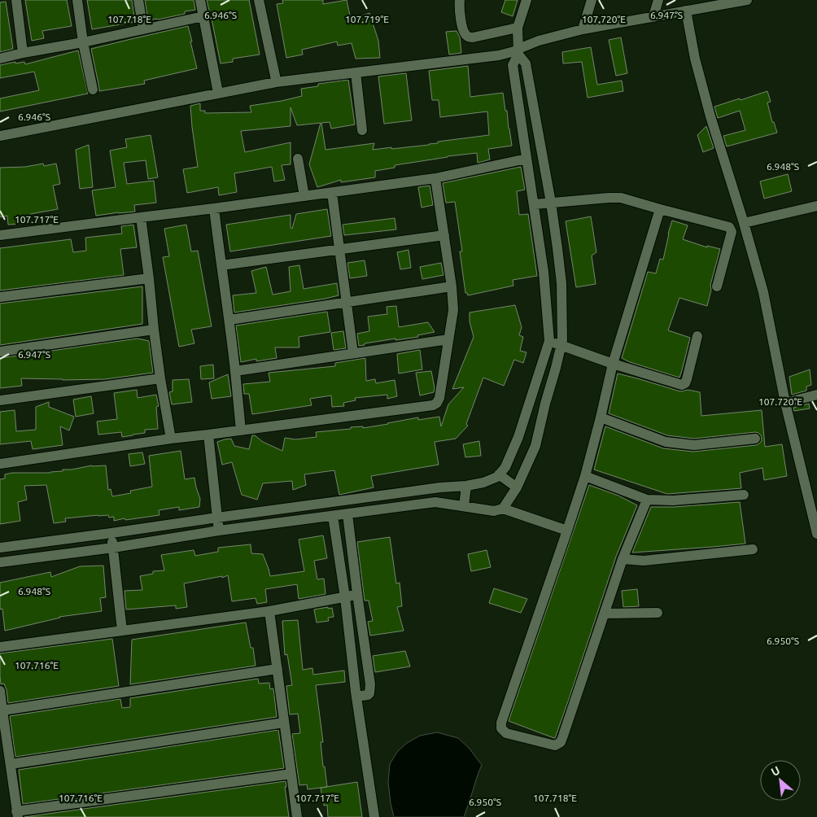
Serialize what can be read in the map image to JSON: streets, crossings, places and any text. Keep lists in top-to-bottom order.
{
  "north": "top left",
  "coordinates": [
    "6.946°S",
    "6.947°S",
    "107.718°E",
    "107.719°E",
    "107.720°E",
    "6.948°S",
    "107.717°E",
    "6.950°S",
    "107.716°E"
  ]
}
